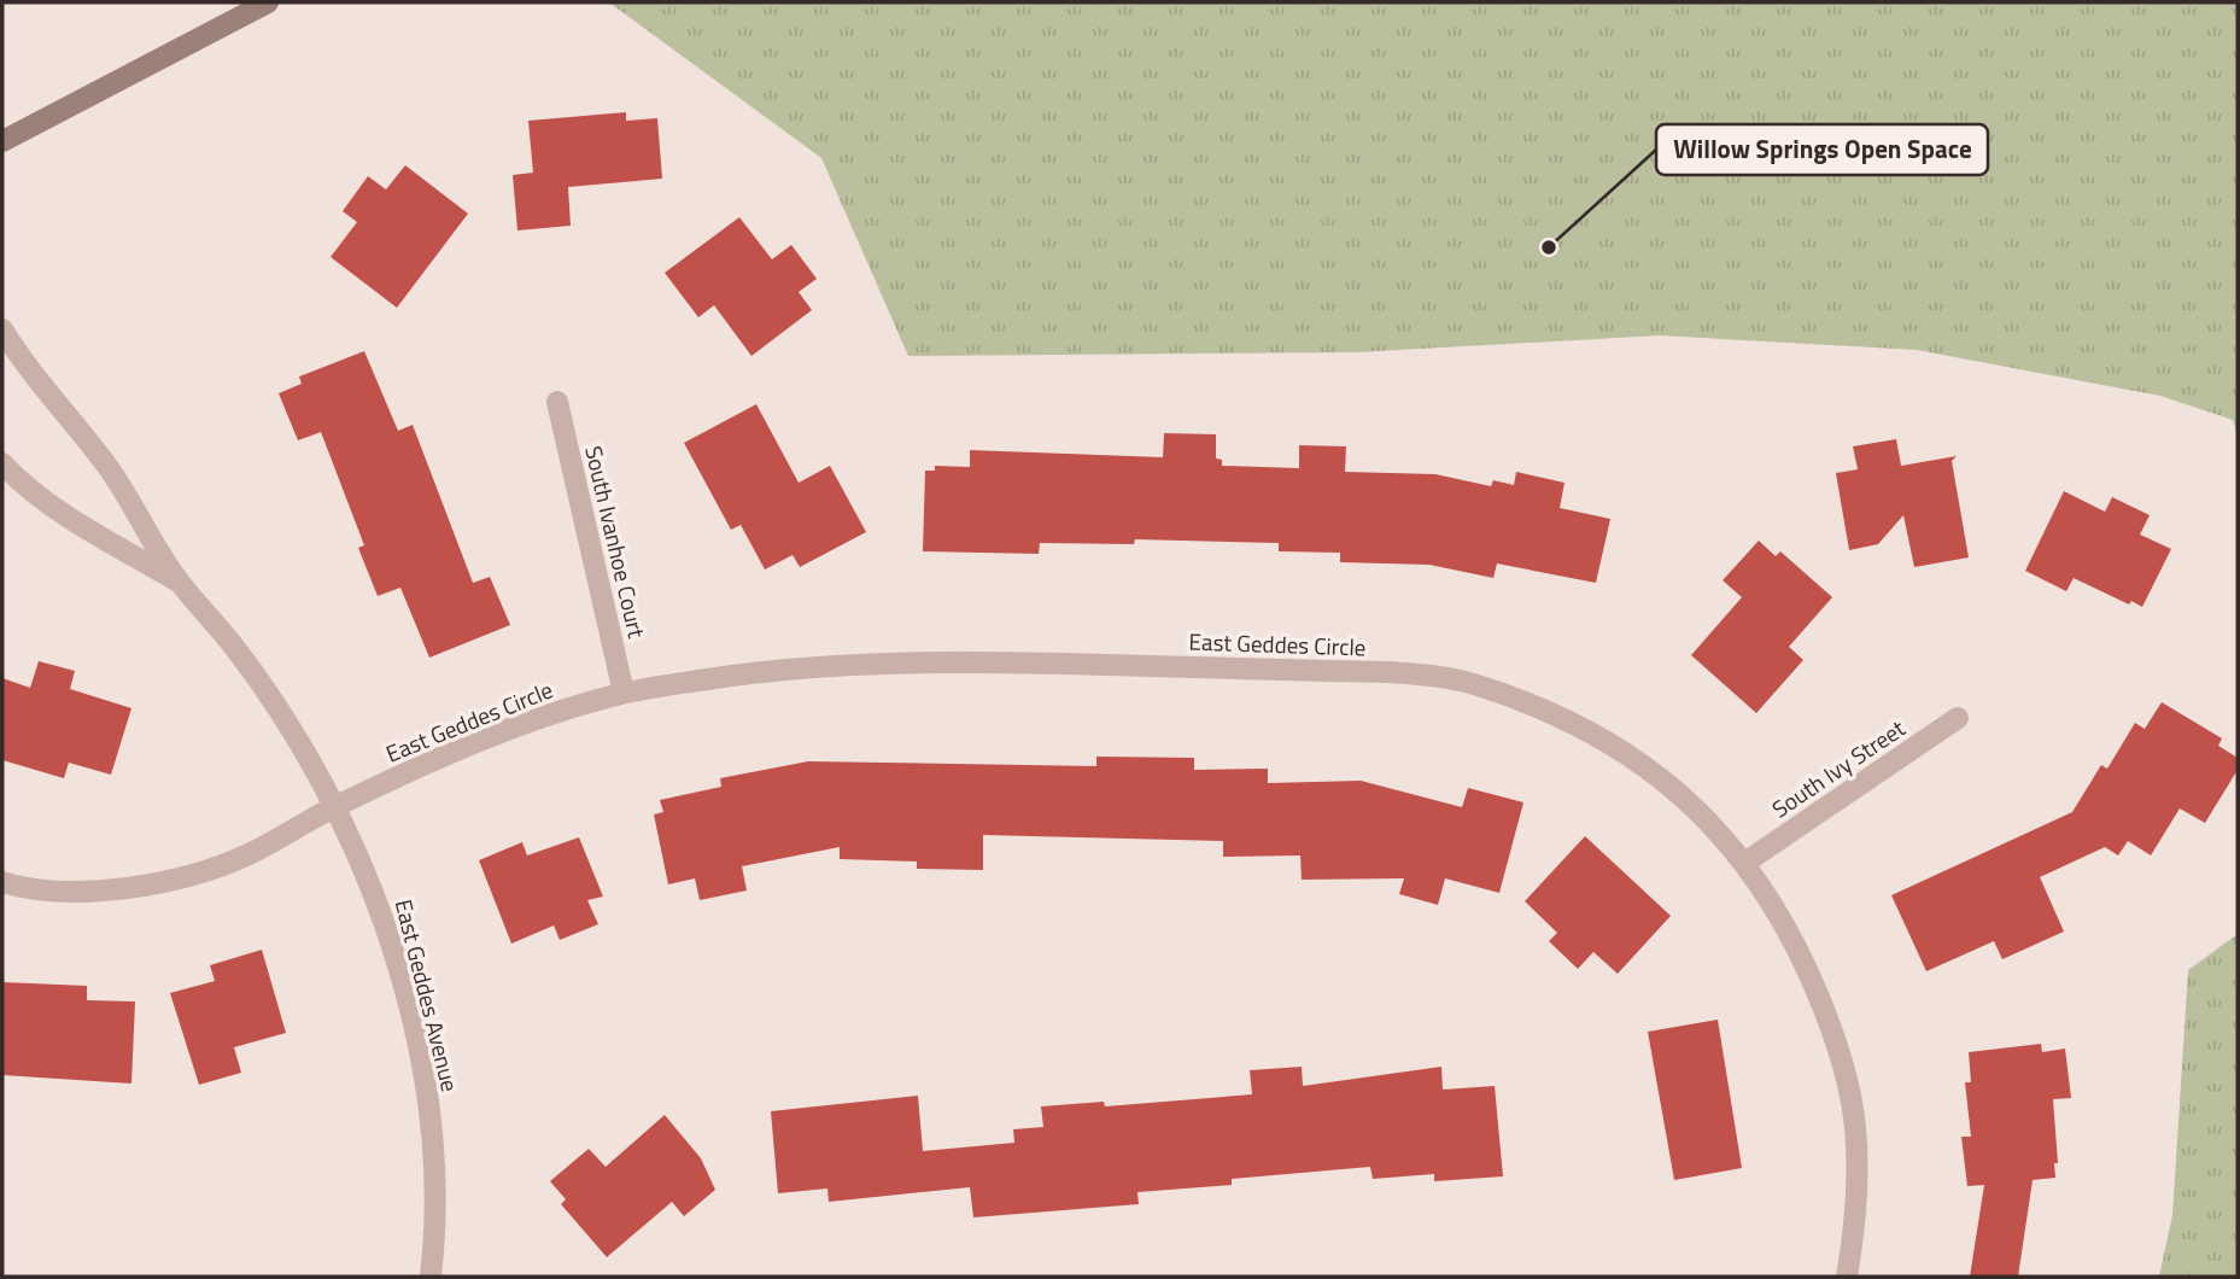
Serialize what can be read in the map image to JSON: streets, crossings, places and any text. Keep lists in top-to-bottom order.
{
  "streets": {
    "street": [
      "South Ivanhoe Court",
      "East Geddes Circle",
      "South Ivy Street",
      "East Geddes Avenue"
    ]
  },
  "crossings": [
    ["South Ivanhoe Court", "East Geddes Circle"],
    ["East Geddes Circle", "South Ivy Street"],
    ["East Geddes Circle", "East Geddes Avenue"]
  ],
  "places": ["Willow Springs Open Space"]
}
